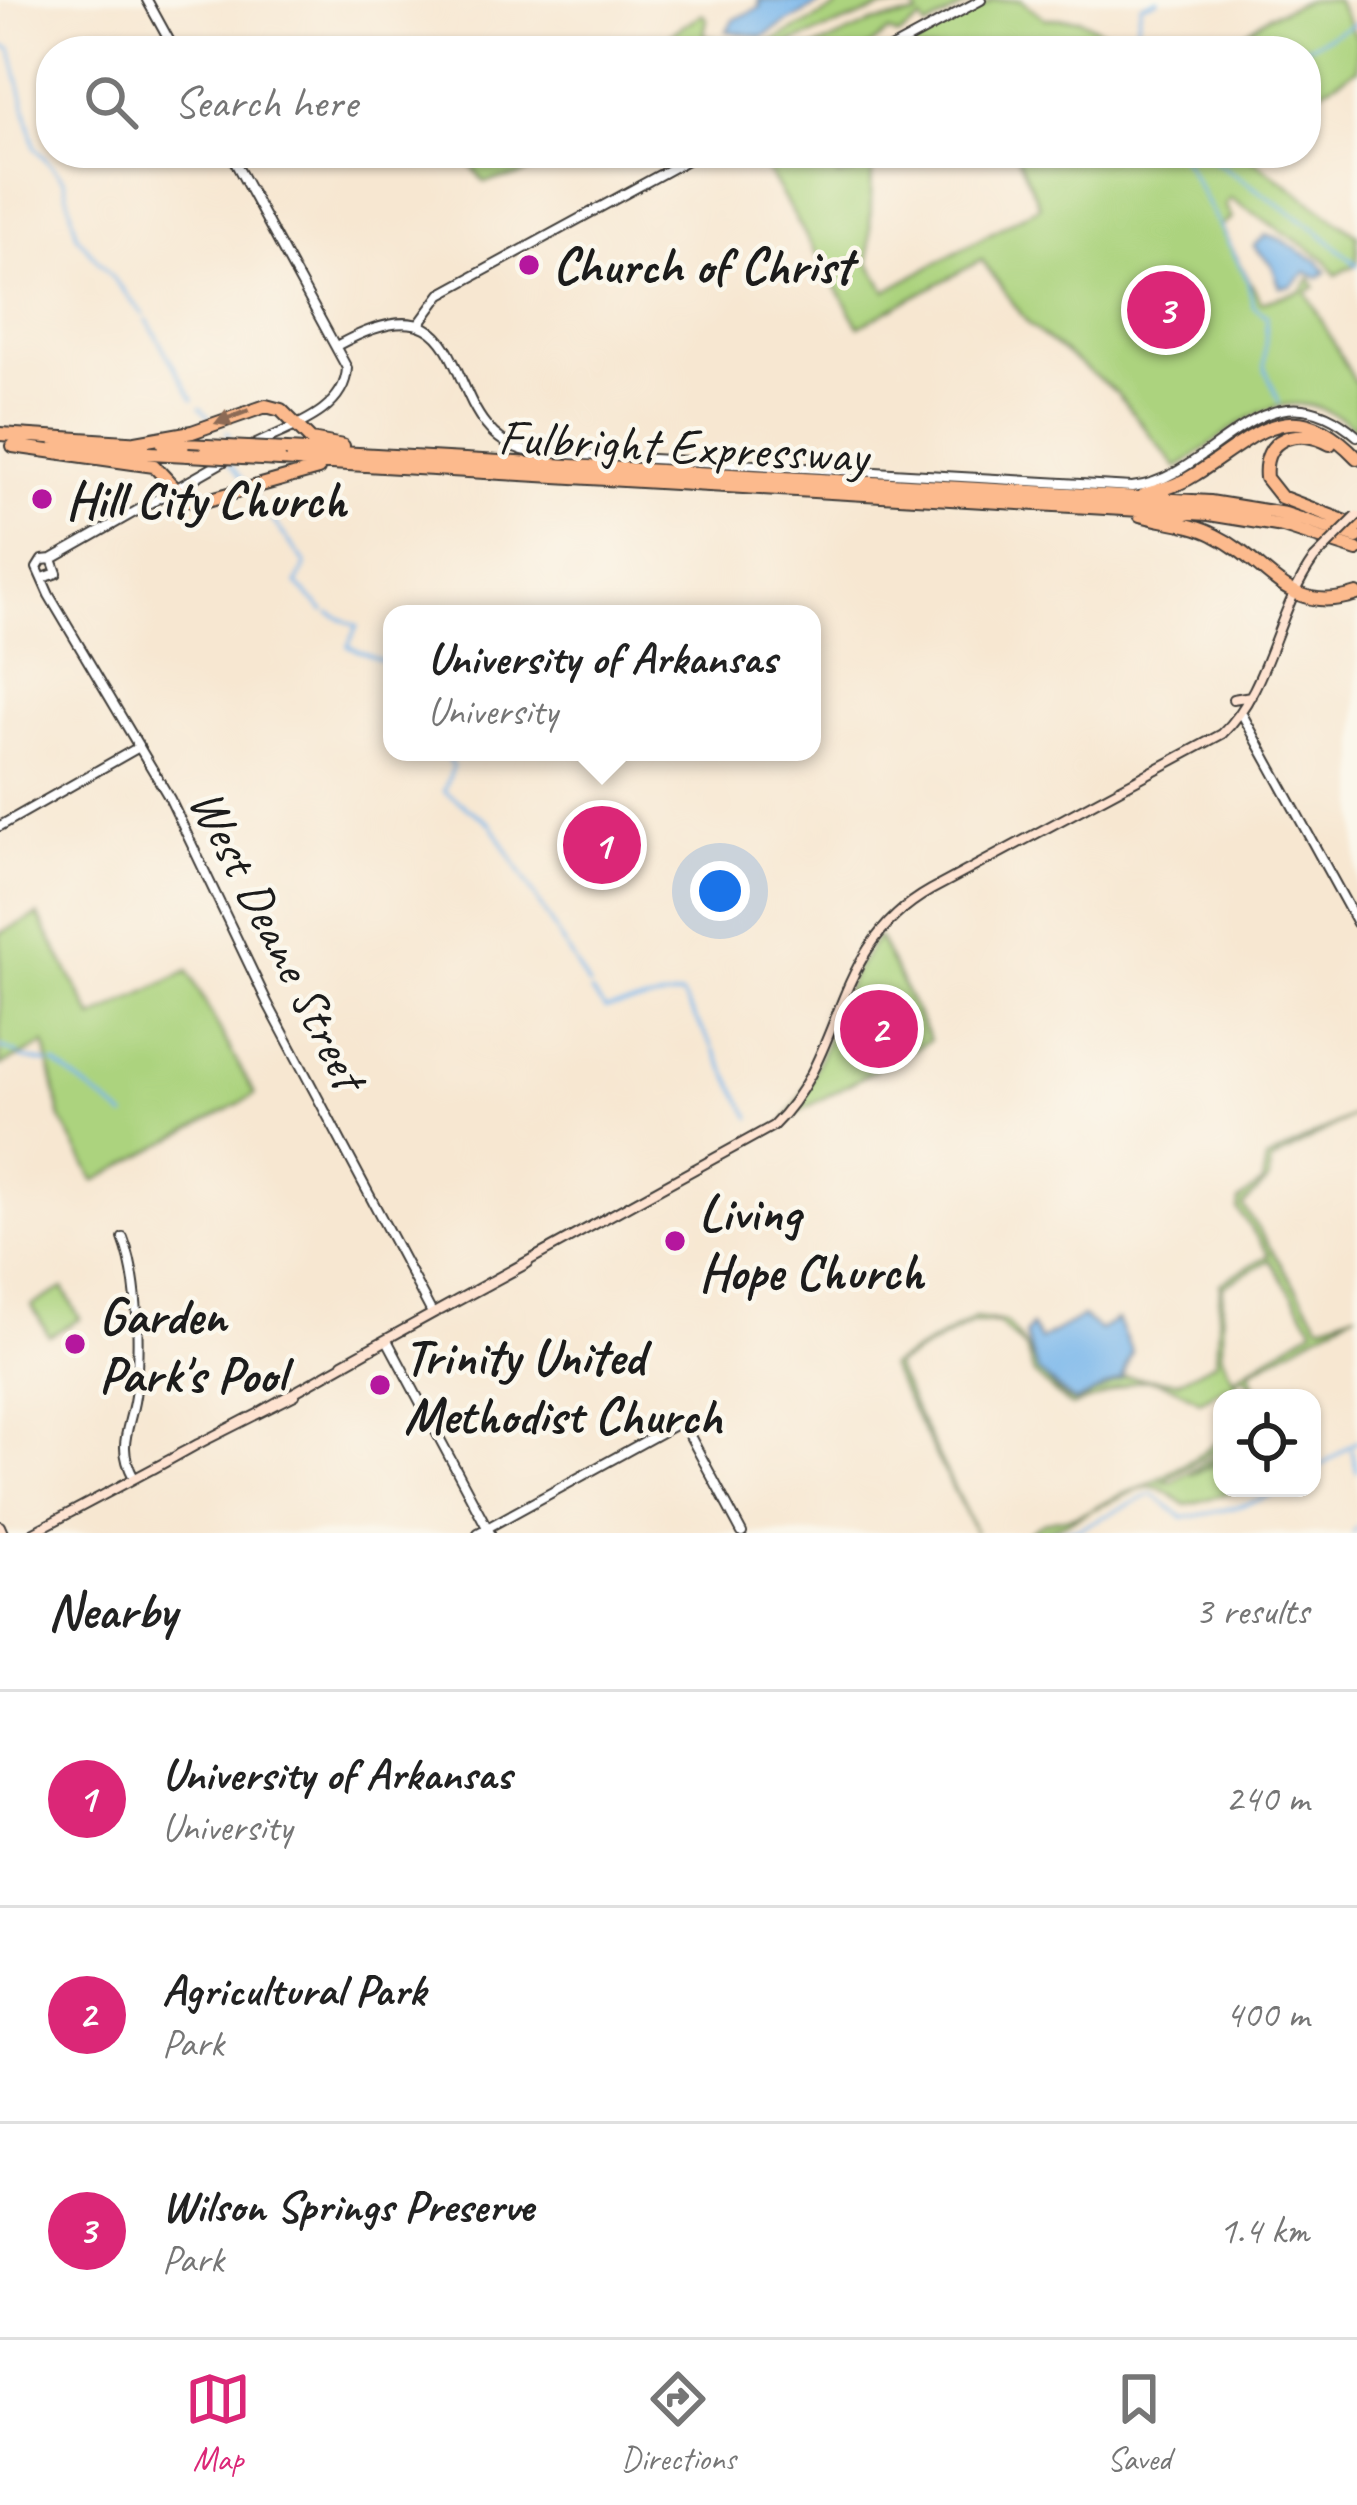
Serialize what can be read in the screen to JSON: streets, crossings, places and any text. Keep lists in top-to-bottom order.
{
  "streets": {
    "highway": ["Fulbright Expressway"],
    "street": ["West Deane Street"]
  },
  "places": [
    "Church of Christ",
    "Hill City Church",
    "Living Hope Church",
    "Garden Park's Pool",
    "Trinity United Methodist Church"
  ],
  "page": {
    "search": "Search here",
    "pins": ["3", "1", "2"],
    "popup": ["University of Arkansas", "University"],
    "heading": ["Nearby", "3 results"],
    "list": [
      {
        "mark": "1",
        "name": "University of Arkansas",
        "note": "University",
        "value": "240 m"
      },
      {
        "mark": "2",
        "name": "Agricultural Park",
        "note": "Park",
        "value": "400 m"
      },
      {
        "mark": "3",
        "name": "Wilson Springs Preserve",
        "note": "Park",
        "value": "1.4 km"
      }
    ],
    "nav": ["Map", "Directions", "Saved"]
  }
}
